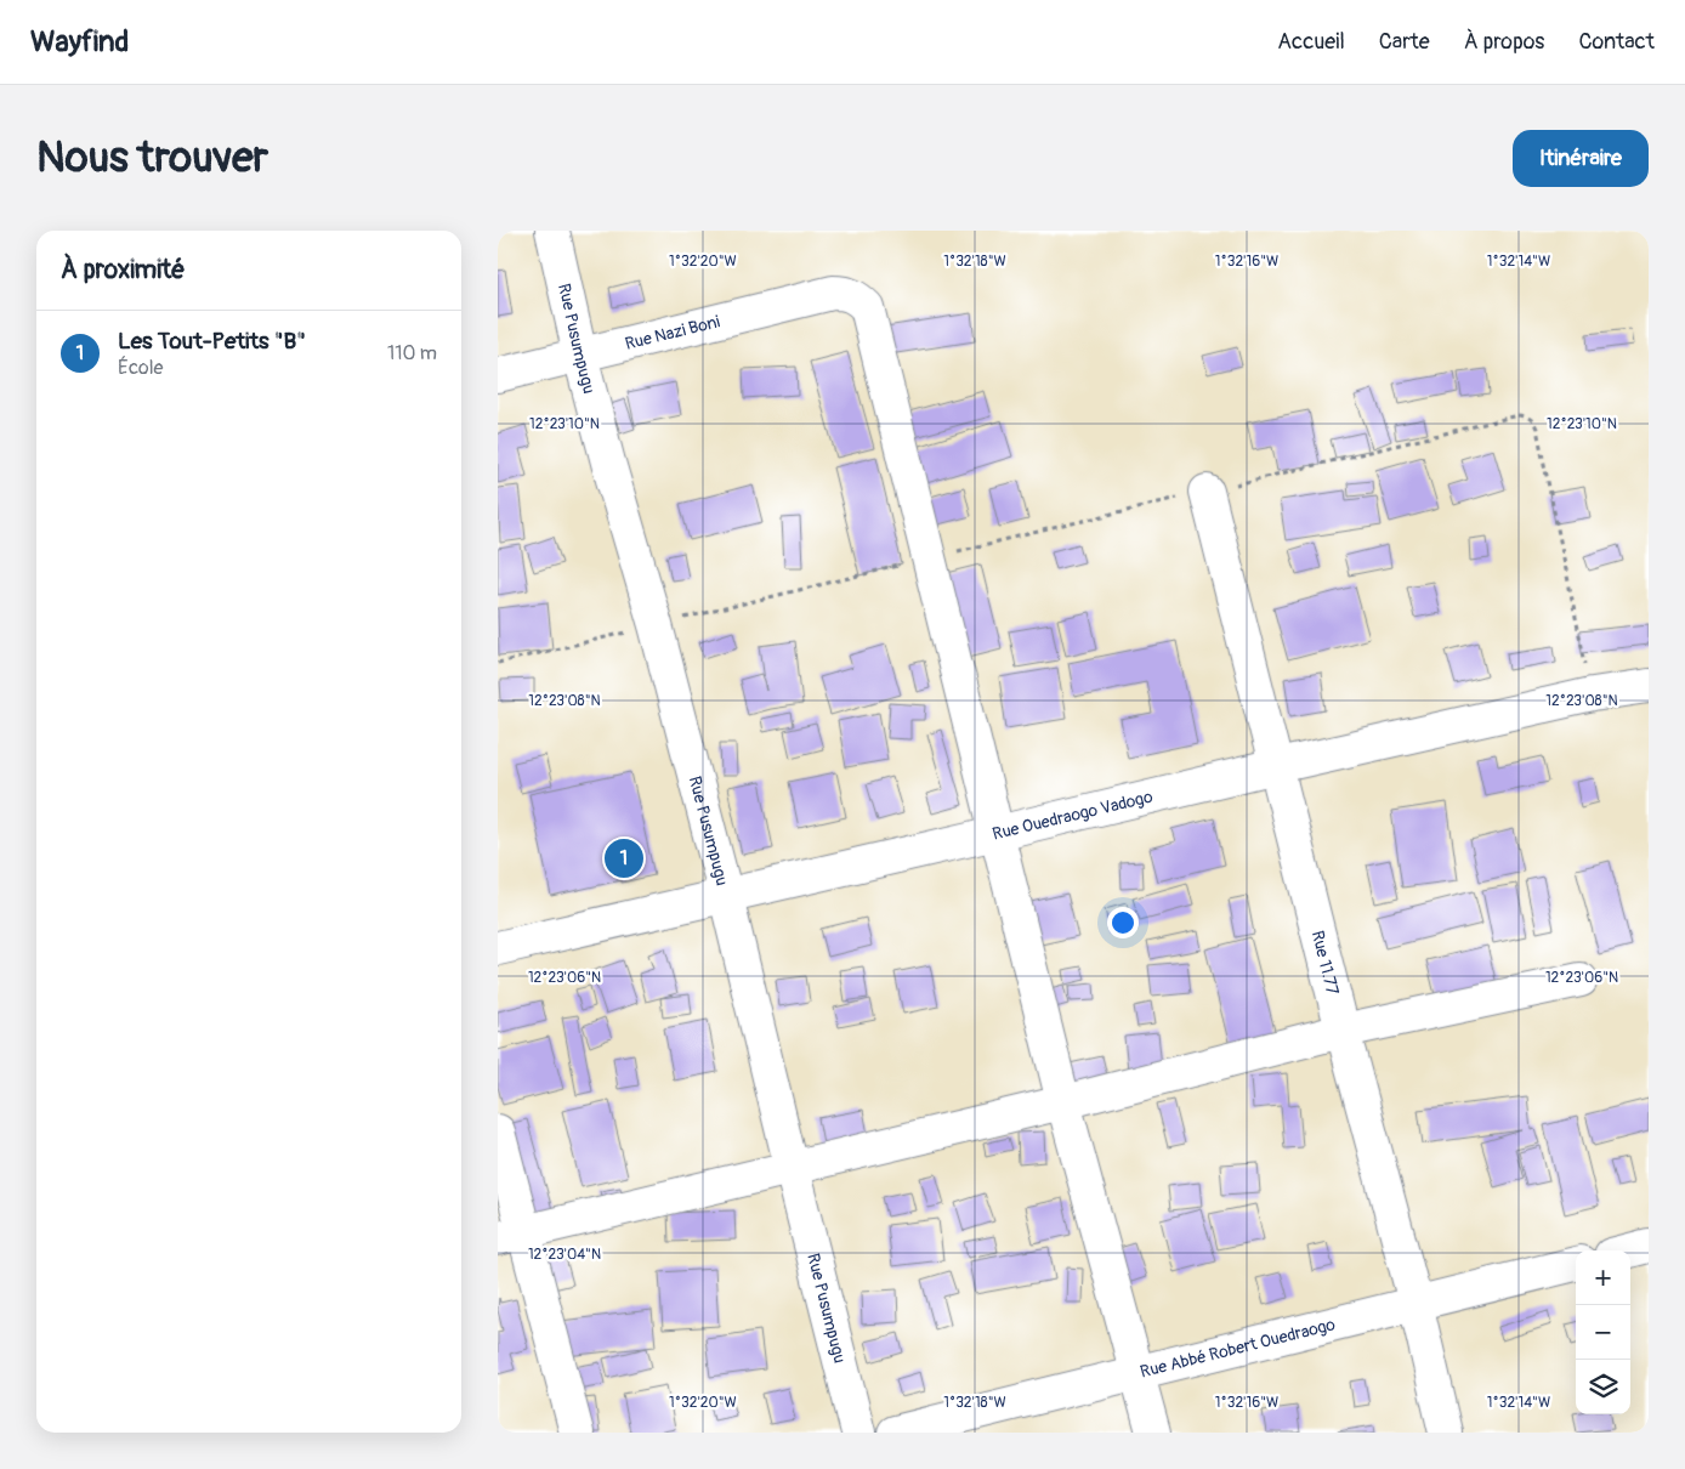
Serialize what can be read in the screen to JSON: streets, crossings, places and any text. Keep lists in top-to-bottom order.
{
  "streets": {
    "street": [
      "Rue Nazi Boni",
      "Rue Pusumpugu",
      "Rue Ouedraogo Vadogo",
      "Rue 11.77",
      "Rue Abbé Robert Ouedraogo"
    ]
  },
  "crossings": [
    ["Rue Nazi Boni", "Rue Pusumpugu"],
    ["Rue Pusumpugu", "Rue Ouedraogo Vadogo"],
    ["Rue Ouedraogo Vadogo", "Rue 11.77"],
    ["Rue 11.77", "Rue Abbé Robert Ouedraogo"]
  ],
  "page": {
    "header": "Wayfind",
    "nav": [
      "Accueil",
      "Carte",
      "À propos",
      "Contact"
    ],
    "buttons": "Itinéraire",
    "title": "Nous trouver",
    "heading": "À proximité",
    "list": [
      {
        "mark": "1",
        "name": "Les Tout-Petits \"B\"",
        "note": "École",
        "value": "110 m"
      }
    ],
    "pins": "1",
    "map_buttons": ["+", "−"]
  },
  "coordinates": [
    "1°32'20\"W",
    "1°32'18\"W",
    "1°32'16\"W",
    "1°32'14\"W",
    "12°23'10\"N",
    "12°23'08\"N",
    "12°23'06\"N",
    "12°23'04\"N"
  ]
}
